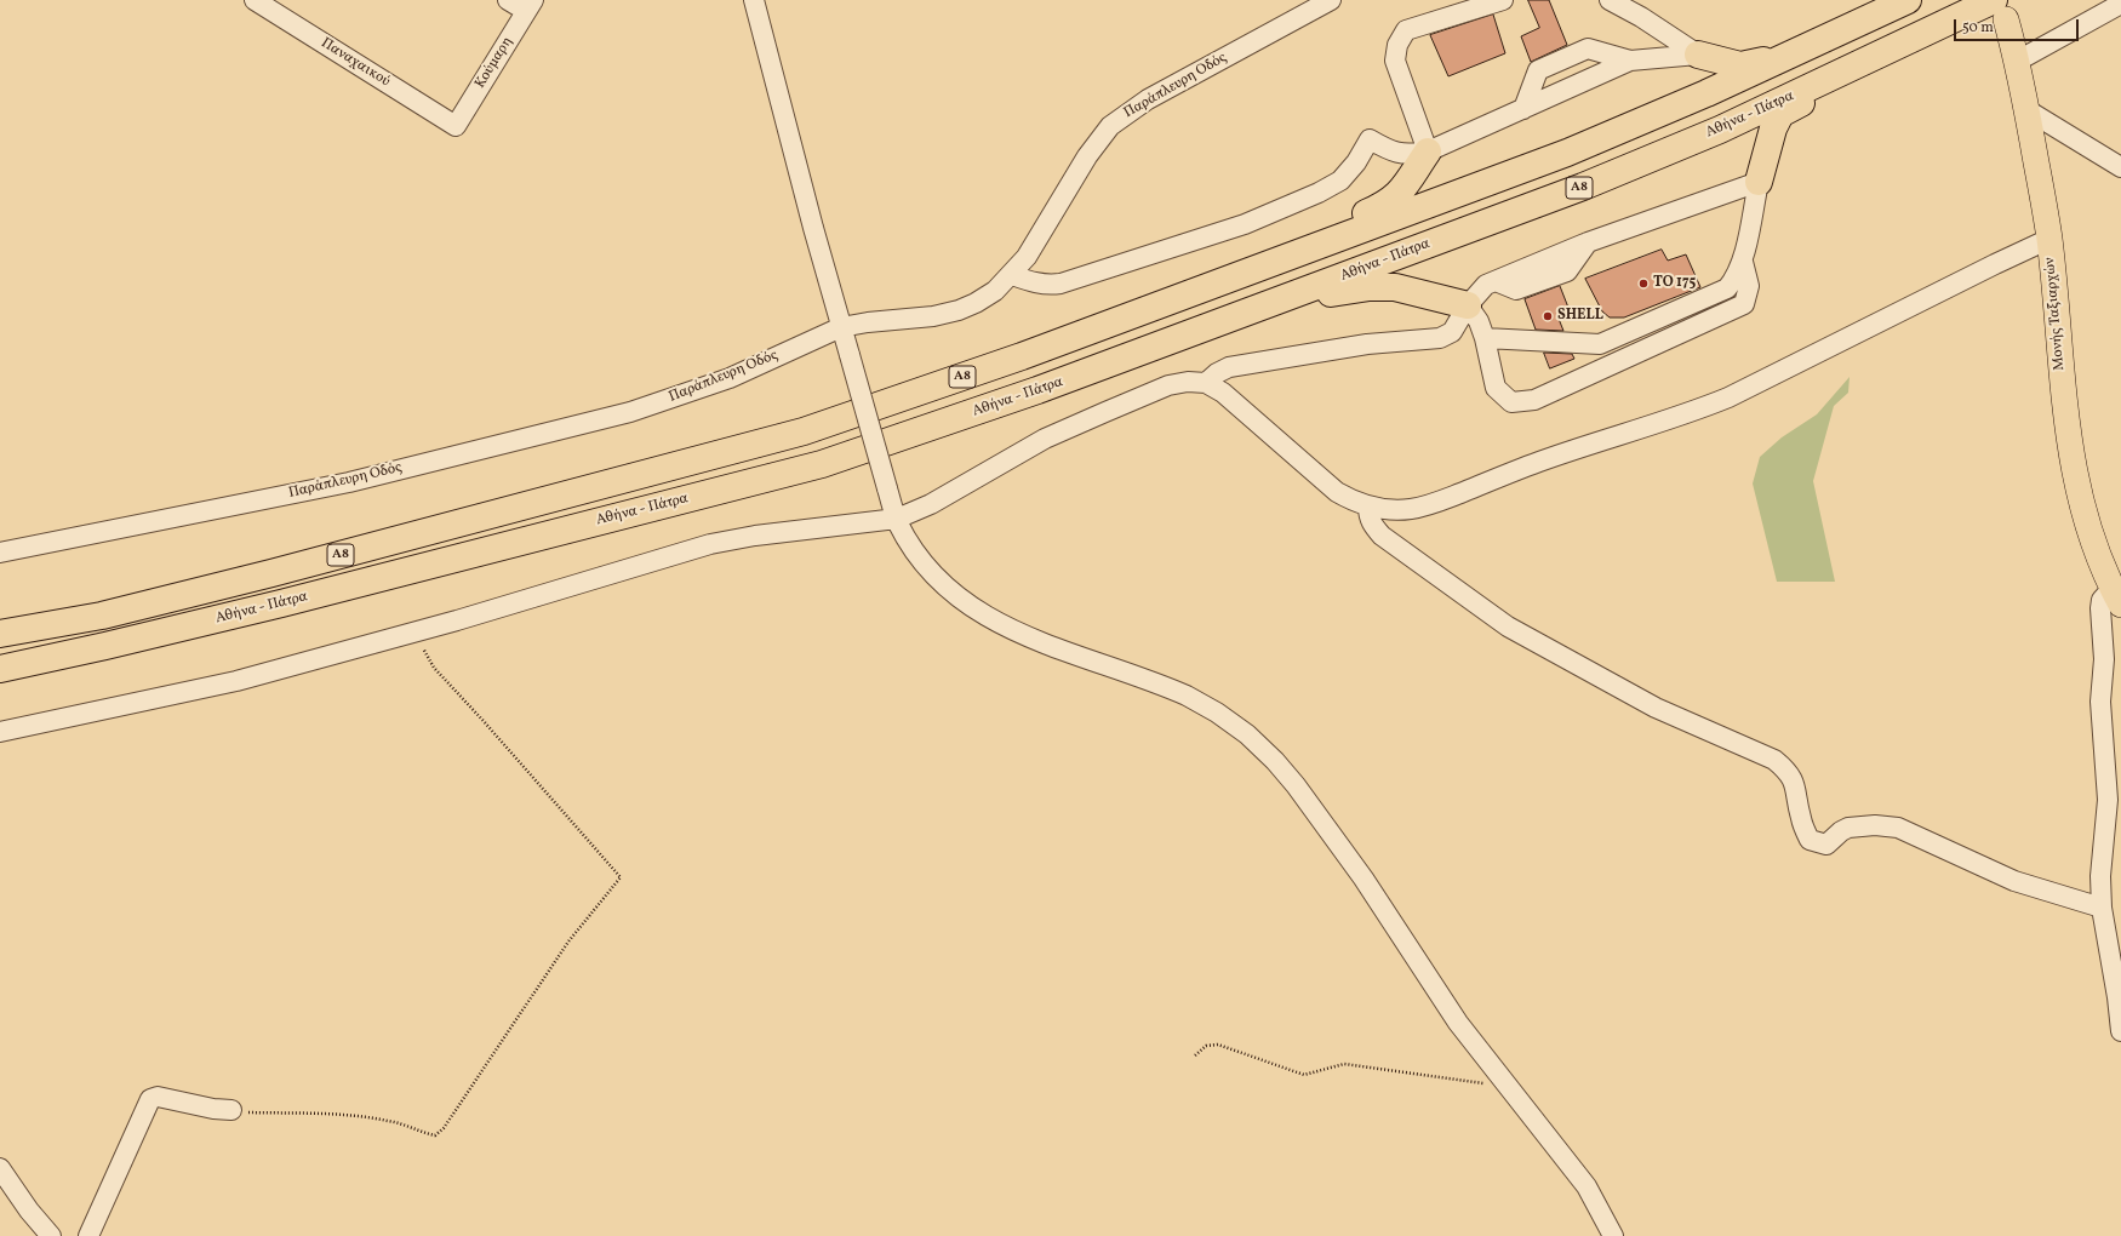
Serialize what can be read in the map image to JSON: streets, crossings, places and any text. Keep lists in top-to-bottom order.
{
  "streets": {
    "highway": ["Αθήνα - Πάτρα", "Α8"],
    "main road": ["Μονής Ταξιαρχών"],
    "street": ["Παναχαικού", "Κούμαρη", "Παράπλευρη Οδός"]
  },
  "crossings": [
    ["Παναχαικού", "Κούμαρη"],
    ["Αθήνα - Πάτρα", "Μονής Ταξιαρχών"]
  ],
  "places": ["TO 175", "SHELL"],
  "scale_bar": "50 m"
}
